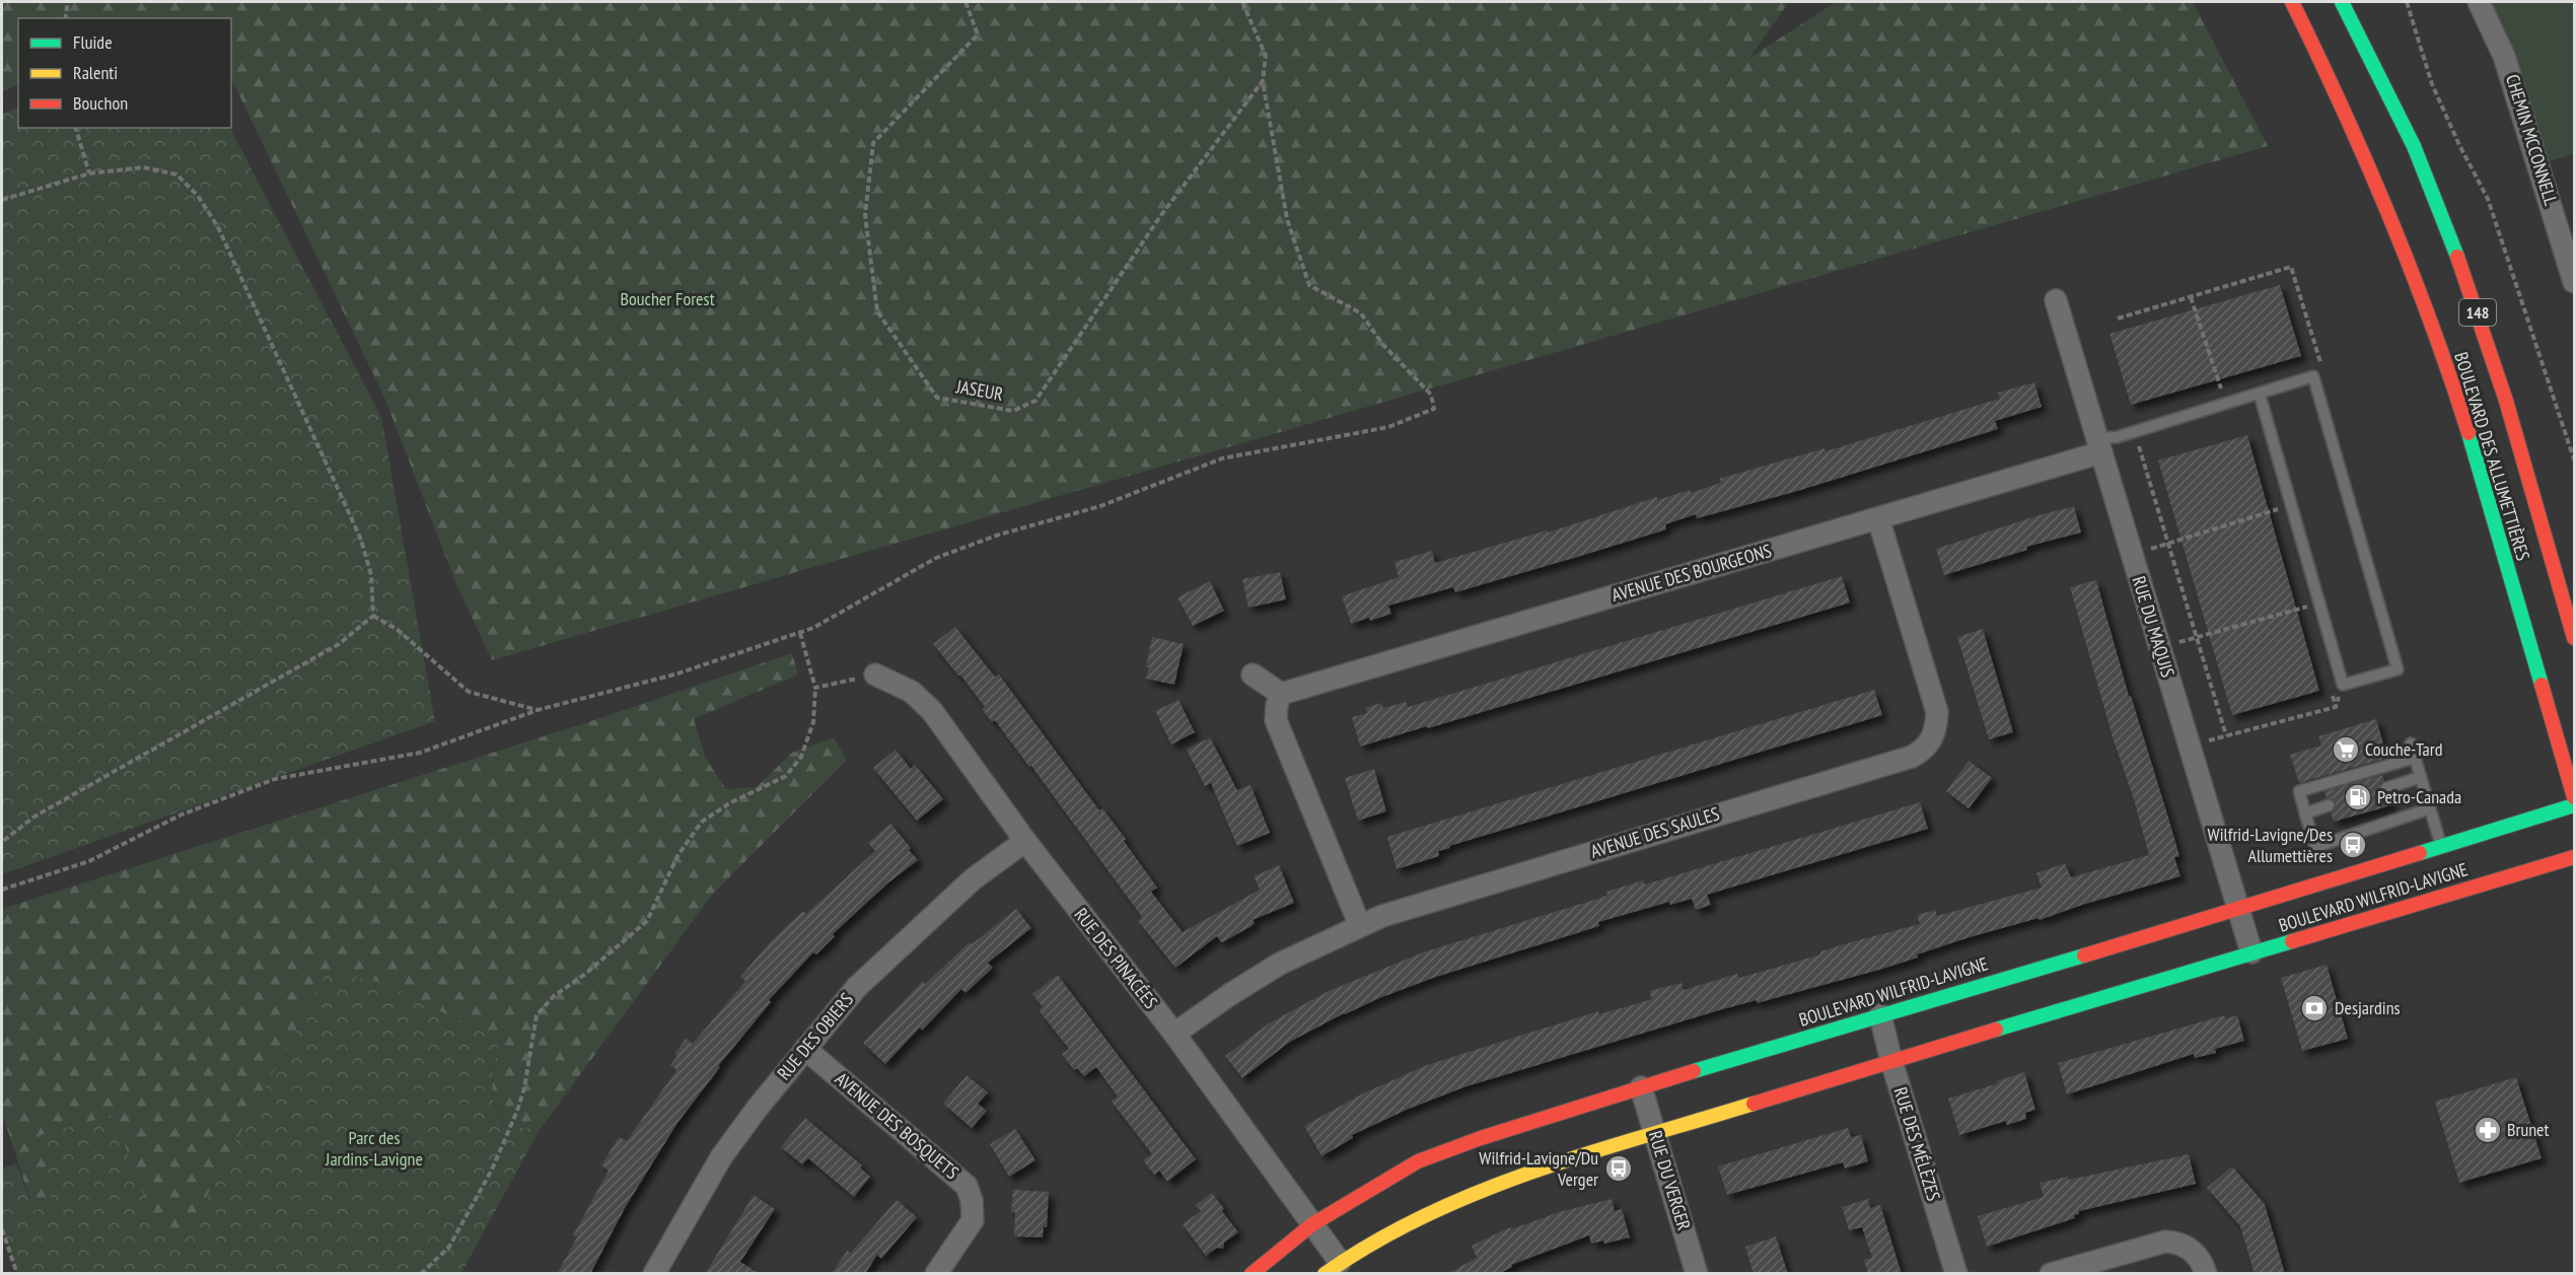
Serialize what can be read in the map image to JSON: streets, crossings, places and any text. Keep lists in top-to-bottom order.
{
  "streets": {
    "main road": ["148", "BOULEVARD DES ALLUMETTIÈRES", "BOULEVARD WILFRID-LAVIGNE"],
    "street": [
      "CHEMIN MCCONNELL",
      "AVENUE DES BOURGEONS",
      "RUE DU MAQUIS",
      "AVENUE DES SAULES",
      "RUE DES PINACÉES",
      "RUE DES OBIERS",
      "AVENUE DES BOSQUETS",
      "RUE DES MÉLÈZES",
      "RUE DU VERGER"
    ],
    "path": ["JASEUR"]
  },
  "crossings": [
    ["AVENUE DES BOURGEONS", "RUE DU MAQUIS"],
    ["AVENUE DES BOURGEONS", "AVENUE DES SAULES"],
    ["RUE DU MAQUIS", "BOULEVARD WILFRID-LAVIGNE"],
    ["AVENUE DES SAULES", "RUE DES PINACÉES"],
    ["BOULEVARD WILFRID-LAVIGNE", "RUE DES PINACÉES"],
    ["BOULEVARD WILFRID-LAVIGNE", "RUE DES MÉLÈZES"],
    ["BOULEVARD WILFRID-LAVIGNE", "RUE DU VERGER"],
    ["RUE DES PINACÉES", "RUE DES OBIERS"],
    ["RUE DES OBIERS", "AVENUE DES BOSQUETS"]
  ],
  "parks": ["Boucher Forest", "Parc des Jardins-Lavigne"],
  "places": {
    "supermarket": ["Couche-Tard"],
    "fuel station": ["Petro-Canada"],
    "bus stop": ["Wilfrid-Lavigne/Des Allumettières", "Wilfrid-Lavigne/Du Verger"],
    "bank": ["Desjardins"],
    "pharmacy": ["Brunet"]
  },
  "legend": ["Fluide", "Ralenti", "Bouchon"]
}
